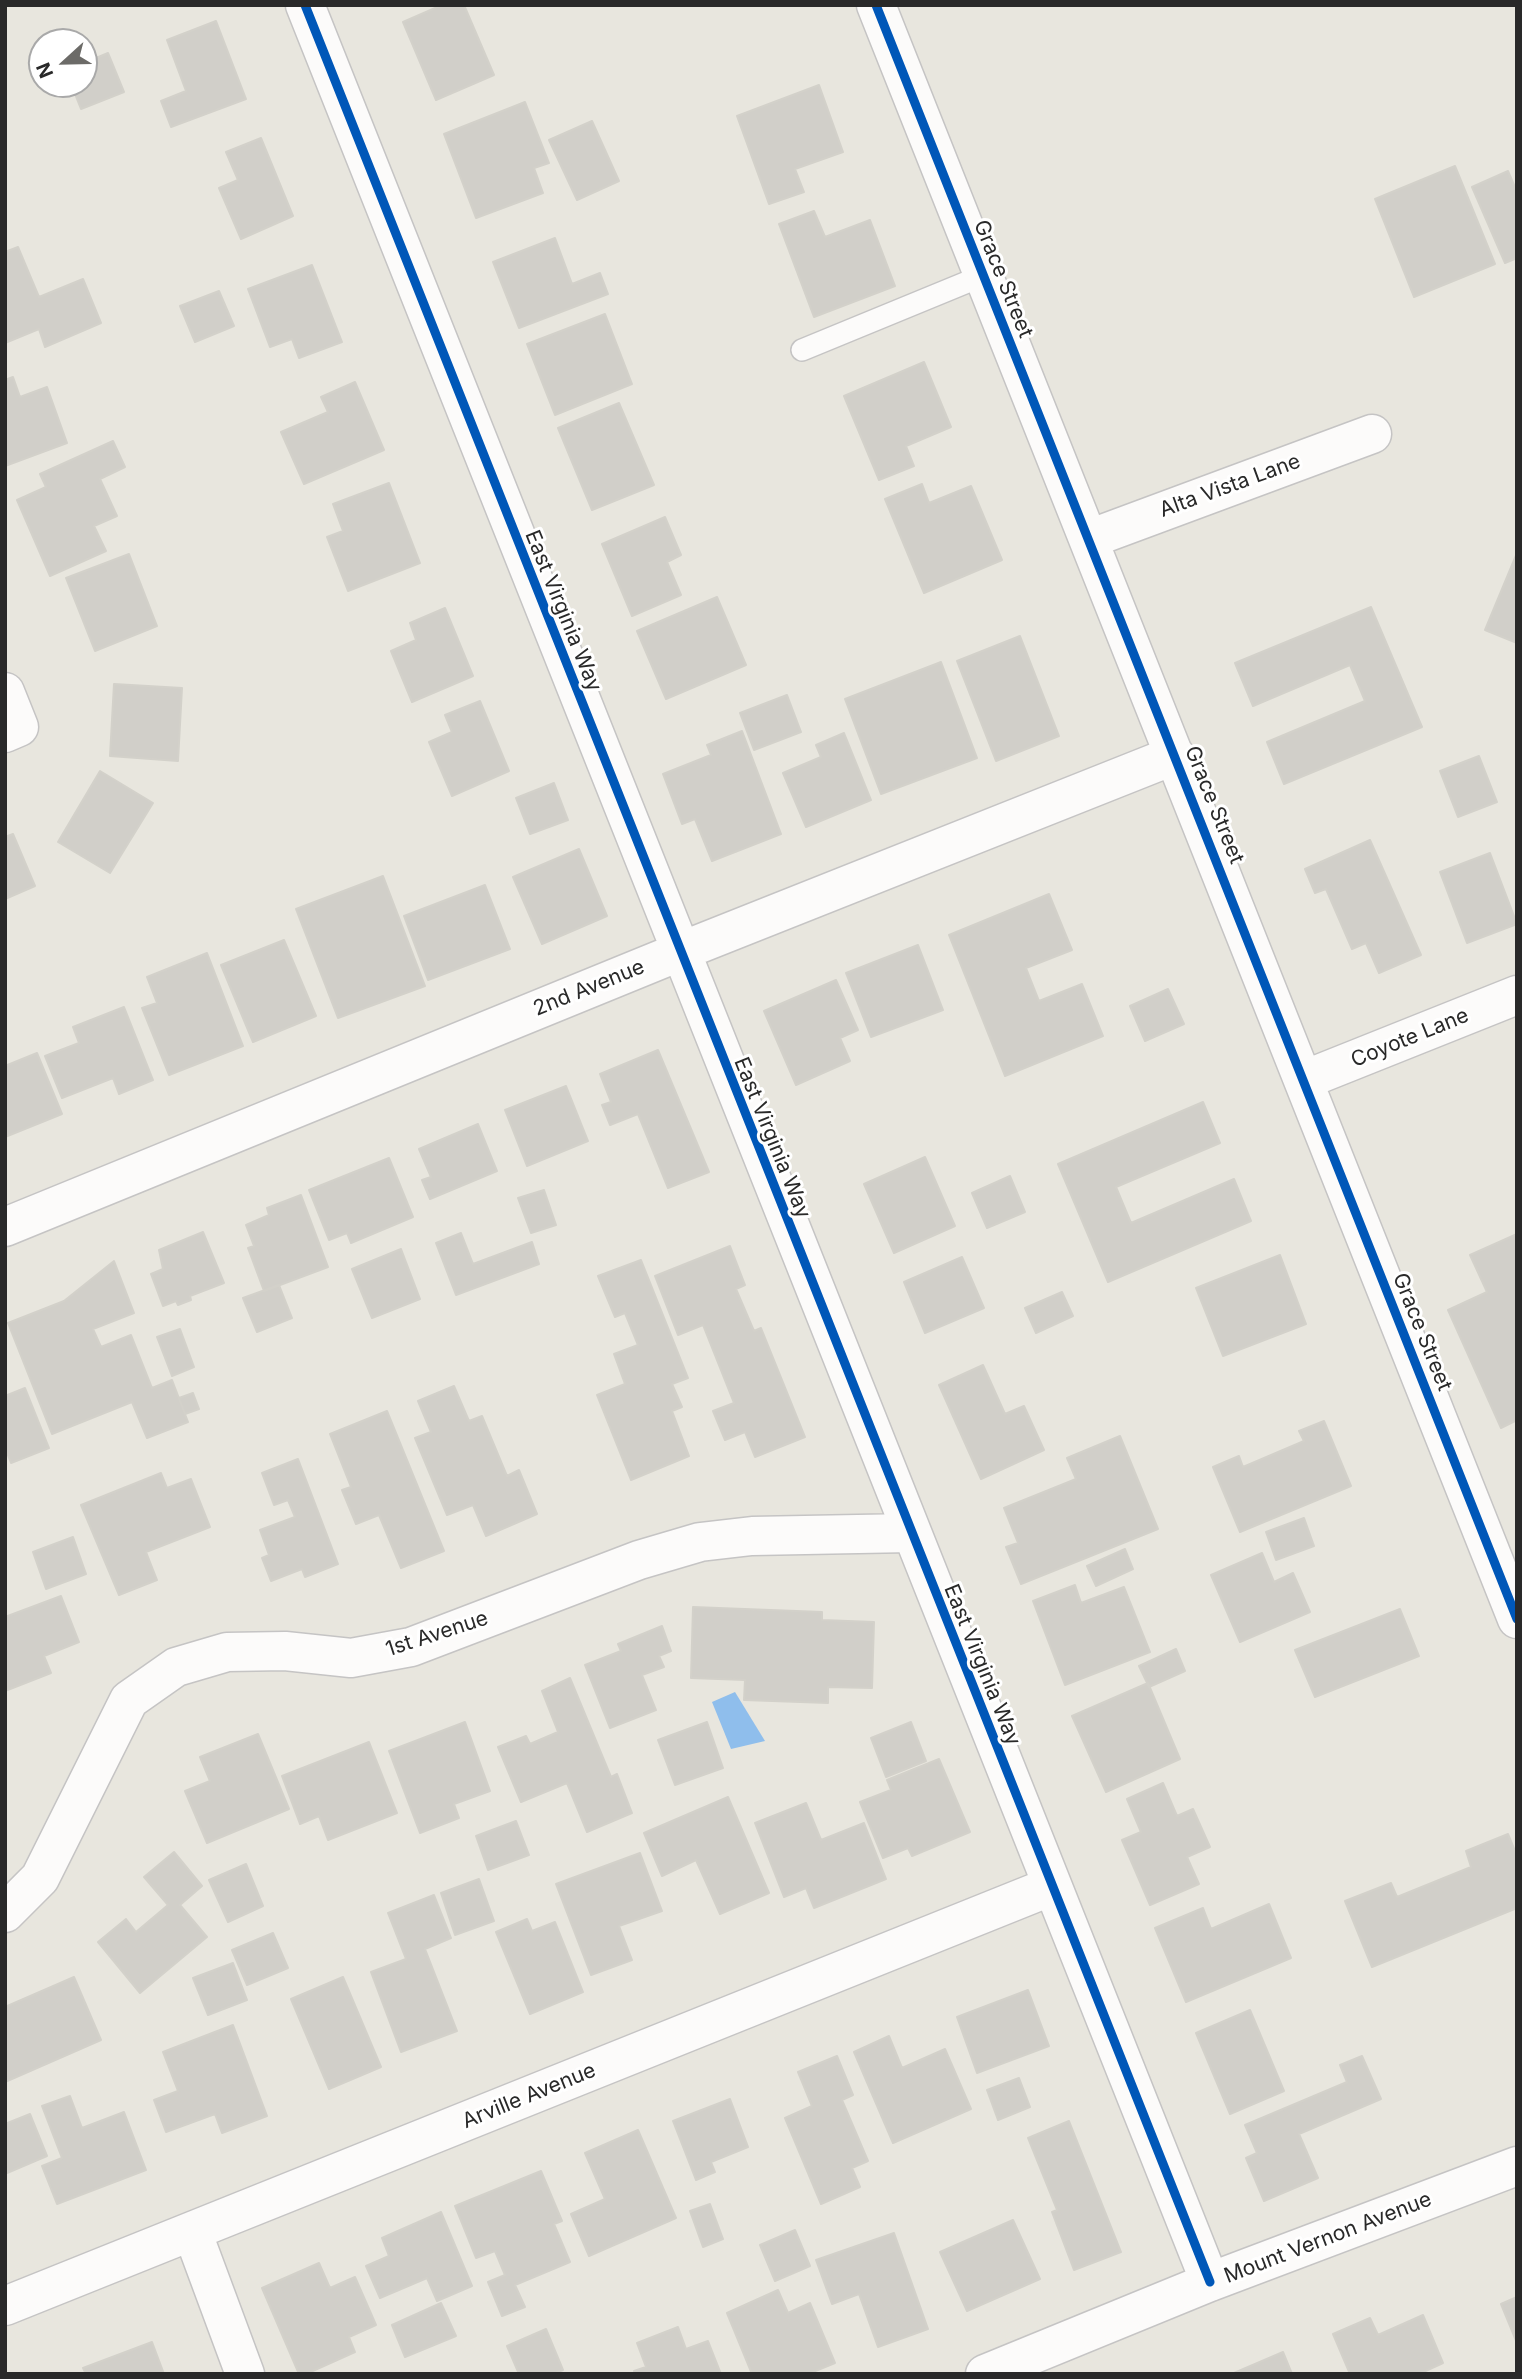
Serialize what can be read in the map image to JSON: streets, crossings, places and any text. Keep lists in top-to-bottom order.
{
  "streets": {
    "street": [
      "Grace Street",
      "Alta Vista Lane",
      "East Virginia Way",
      "2nd Avenue",
      "Coyote Lane",
      "1st Avenue",
      "Arville Avenue",
      "Mount Vernon Avenue"
    ]
  },
  "crossings": [
    ["Grace Street", "Alta Vista Lane"],
    ["Grace Street", "2nd Avenue"],
    ["Grace Street", "Coyote Lane"],
    ["East Virginia Way", "2nd Avenue"],
    ["East Virginia Way", "1st Avenue"],
    ["East Virginia Way", "Arville Avenue"],
    ["East Virginia Way", "Mount Vernon Avenue"]
  ],
  "north": "left"
}
